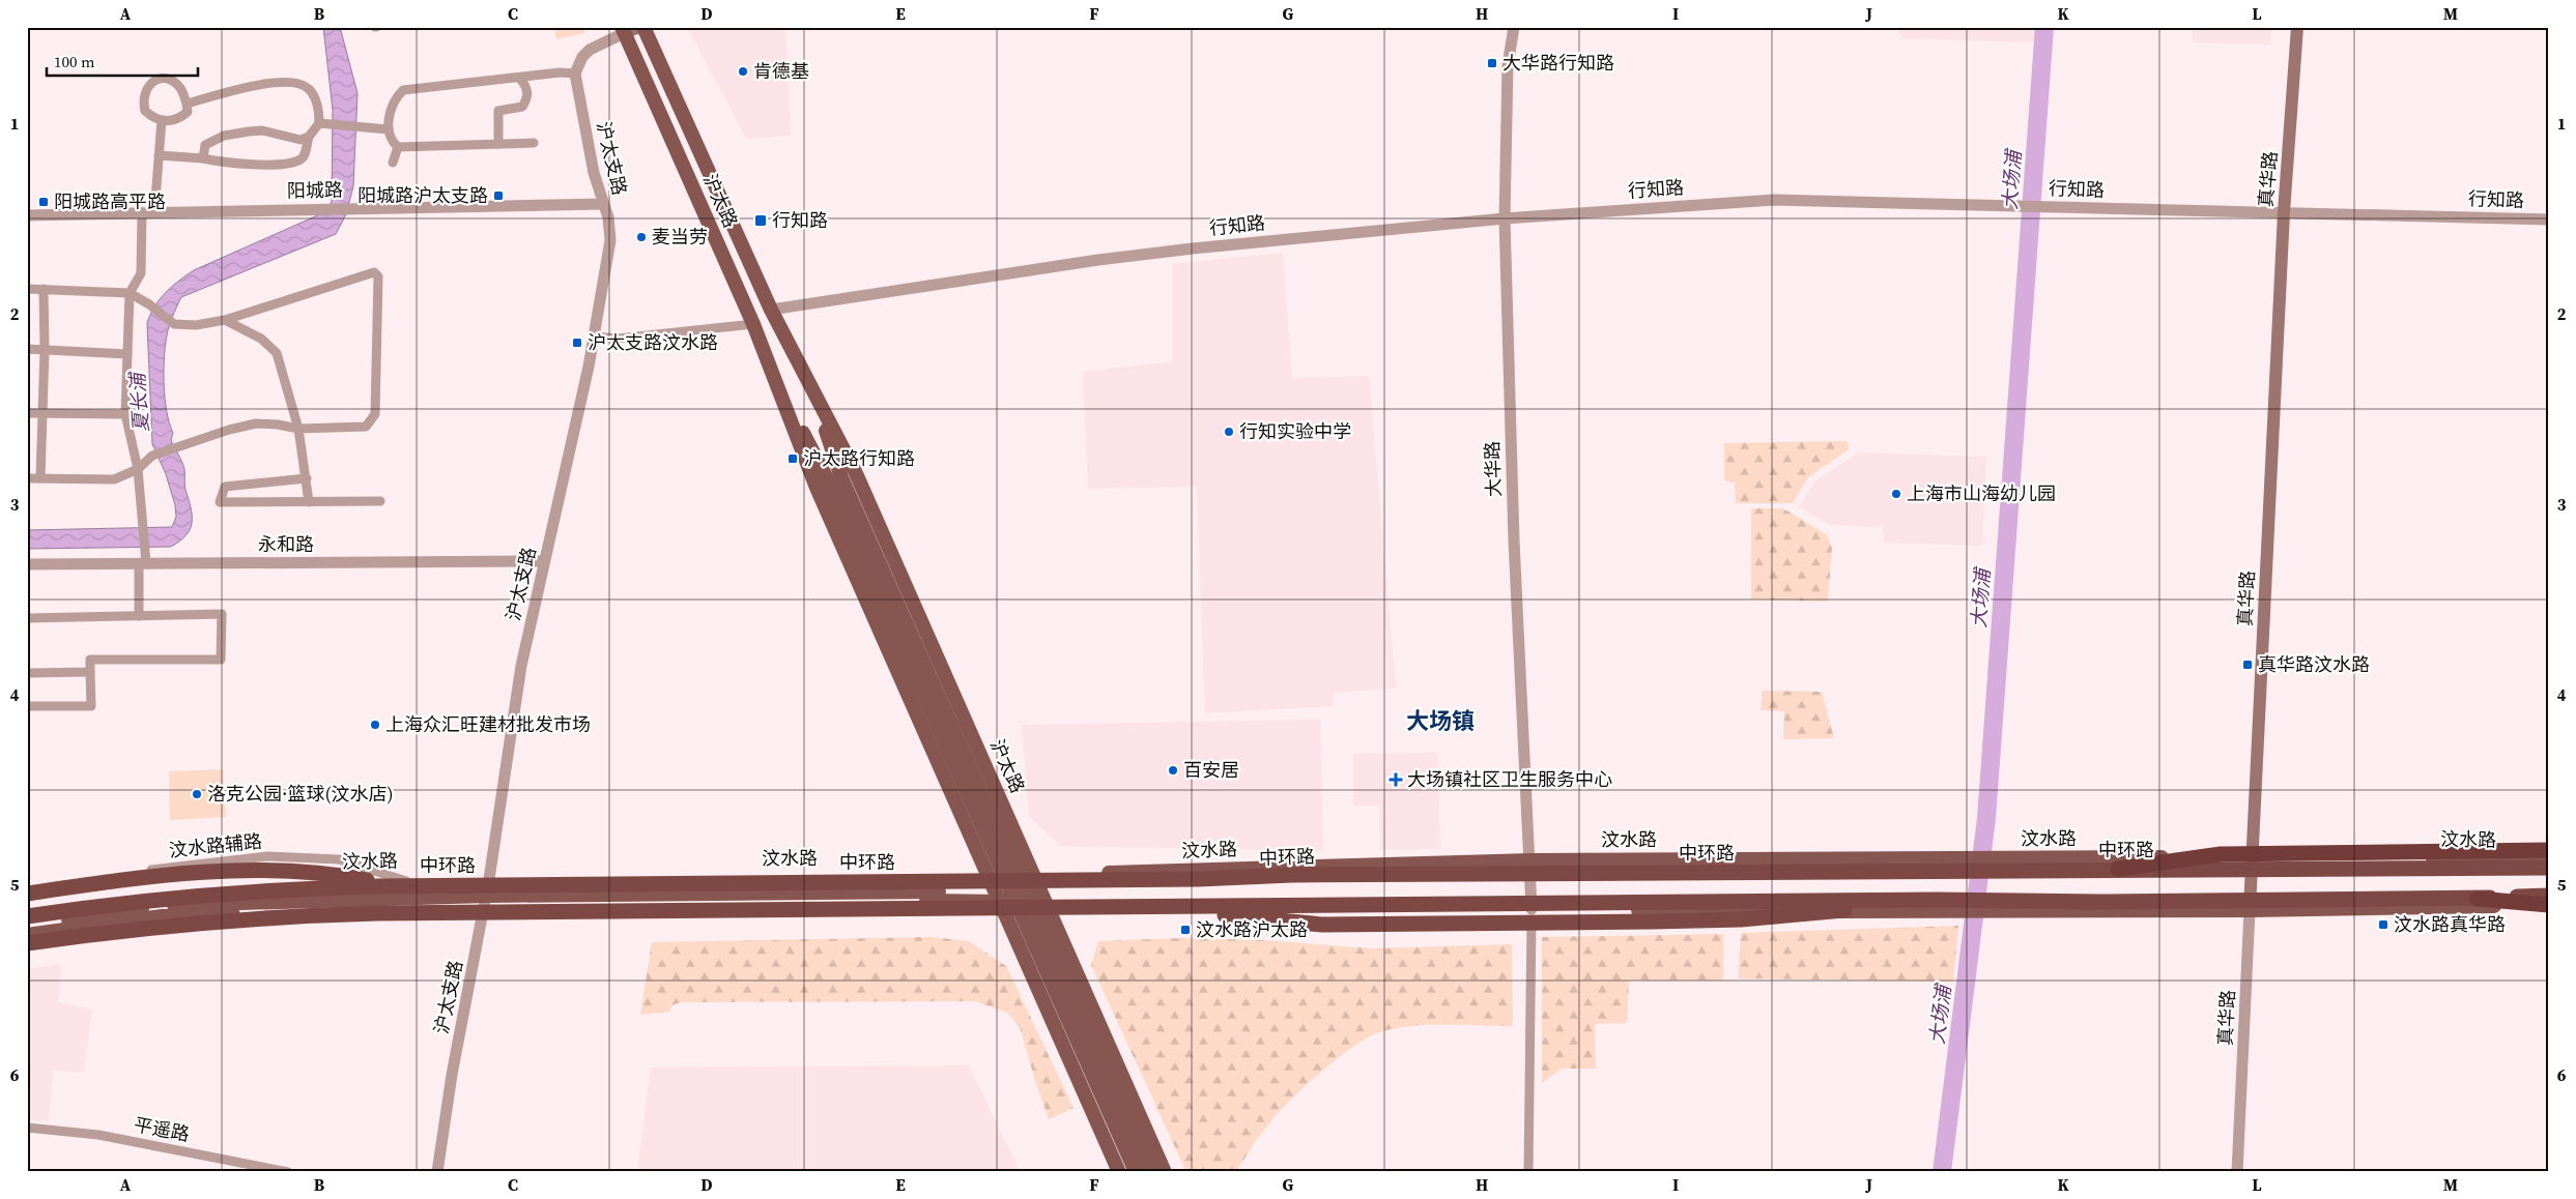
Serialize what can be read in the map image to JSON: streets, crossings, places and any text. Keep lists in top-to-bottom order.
{
  "streets": {
    "highway": ["中环路"],
    "main road": ["真华路", "沪太路", "汶水路"],
    "street": [
      "沪太支路",
      "行知路",
      "阳城路",
      "大华路",
      "永和路",
      "汶水路辅路",
      "平遥路"
    ]
  },
  "crossings": [
    ["沪太支路", "阳城路"],
    ["沪太支路", "永和路"],
    ["沪太支路", "汶水路"],
    ["真华路", "行知路"],
    ["真华路", "汶水路"],
    ["行知路", "沪太路"],
    ["行知路", "大华路"],
    ["沪太路", "汶水路"],
    ["大华路", "汶水路"],
    ["汶水路", "汶水路辅路"]
  ],
  "districts": ["大场镇"],
  "water": ["大场浦", "夏长浦"],
  "places": {
    "transit": [
      "大华路行知路",
      "阳城路沪太支路",
      "阳城路高平路",
      "行知路",
      "沪太支路汶水路",
      "沪太路行知路",
      "真华路汶水路",
      "汶水路真华路",
      "汶水路沪太路"
    ],
    "other": [
      "肯德基",
      "麦当劳",
      "行知实验中学",
      "上海市山海幼儿园",
      "上海众汇旺建材批发市场",
      "百安居",
      "洛克公园·篮球(汶水店)"
    ],
    "health": ["大场镇社区卫生服务中心"]
  },
  "scale_bar": "100 m",
  "grid": {
    "columns": [
      "A",
      "B",
      "C",
      "D",
      "E",
      "F",
      "G",
      "H",
      "I",
      "J",
      "K",
      "L",
      "M"
    ],
    "rows": [
      "1",
      "2",
      "3",
      "4",
      "5",
      "6"
    ]
  }
}
